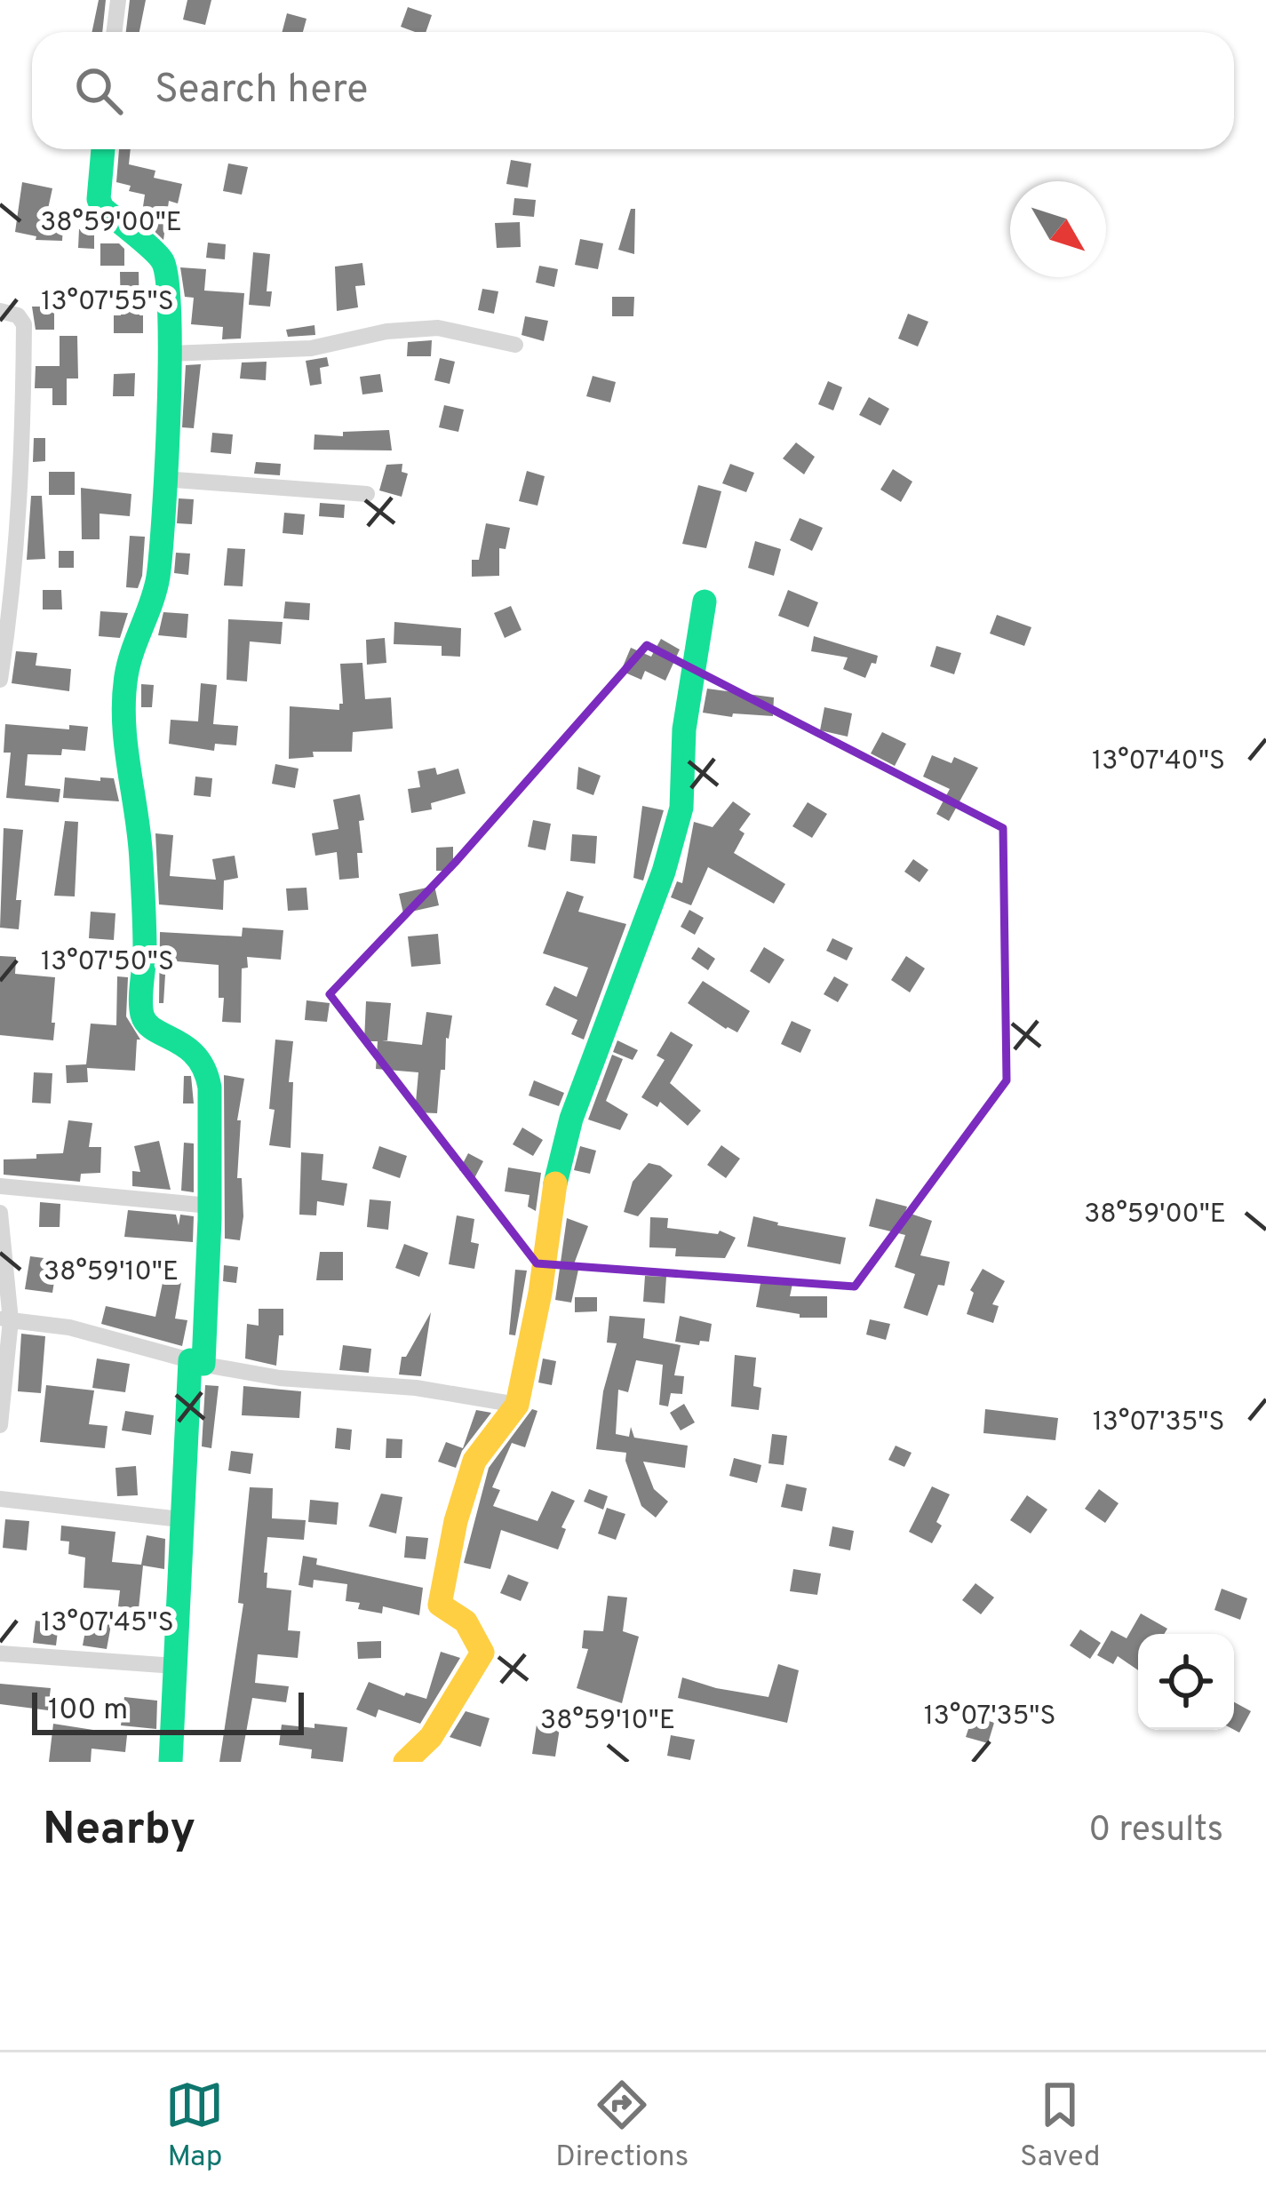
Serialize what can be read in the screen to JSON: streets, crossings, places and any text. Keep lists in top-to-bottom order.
{
  "scale_bar": "100 m",
  "north": "bottom right",
  "page": {
    "search": "Search here",
    "scale": "100 m",
    "heading": ["Nearby", "0 results"],
    "nav": ["Map", "Directions", "Saved"]
  },
  "coordinates": [
    "38°59'00\"E",
    "13°07'55\"S",
    "13°07'40\"S",
    "13°07'50\"S",
    "38°59'10\"E",
    "13°07'35\"S",
    "13°07'45\"S"
  ]
}
